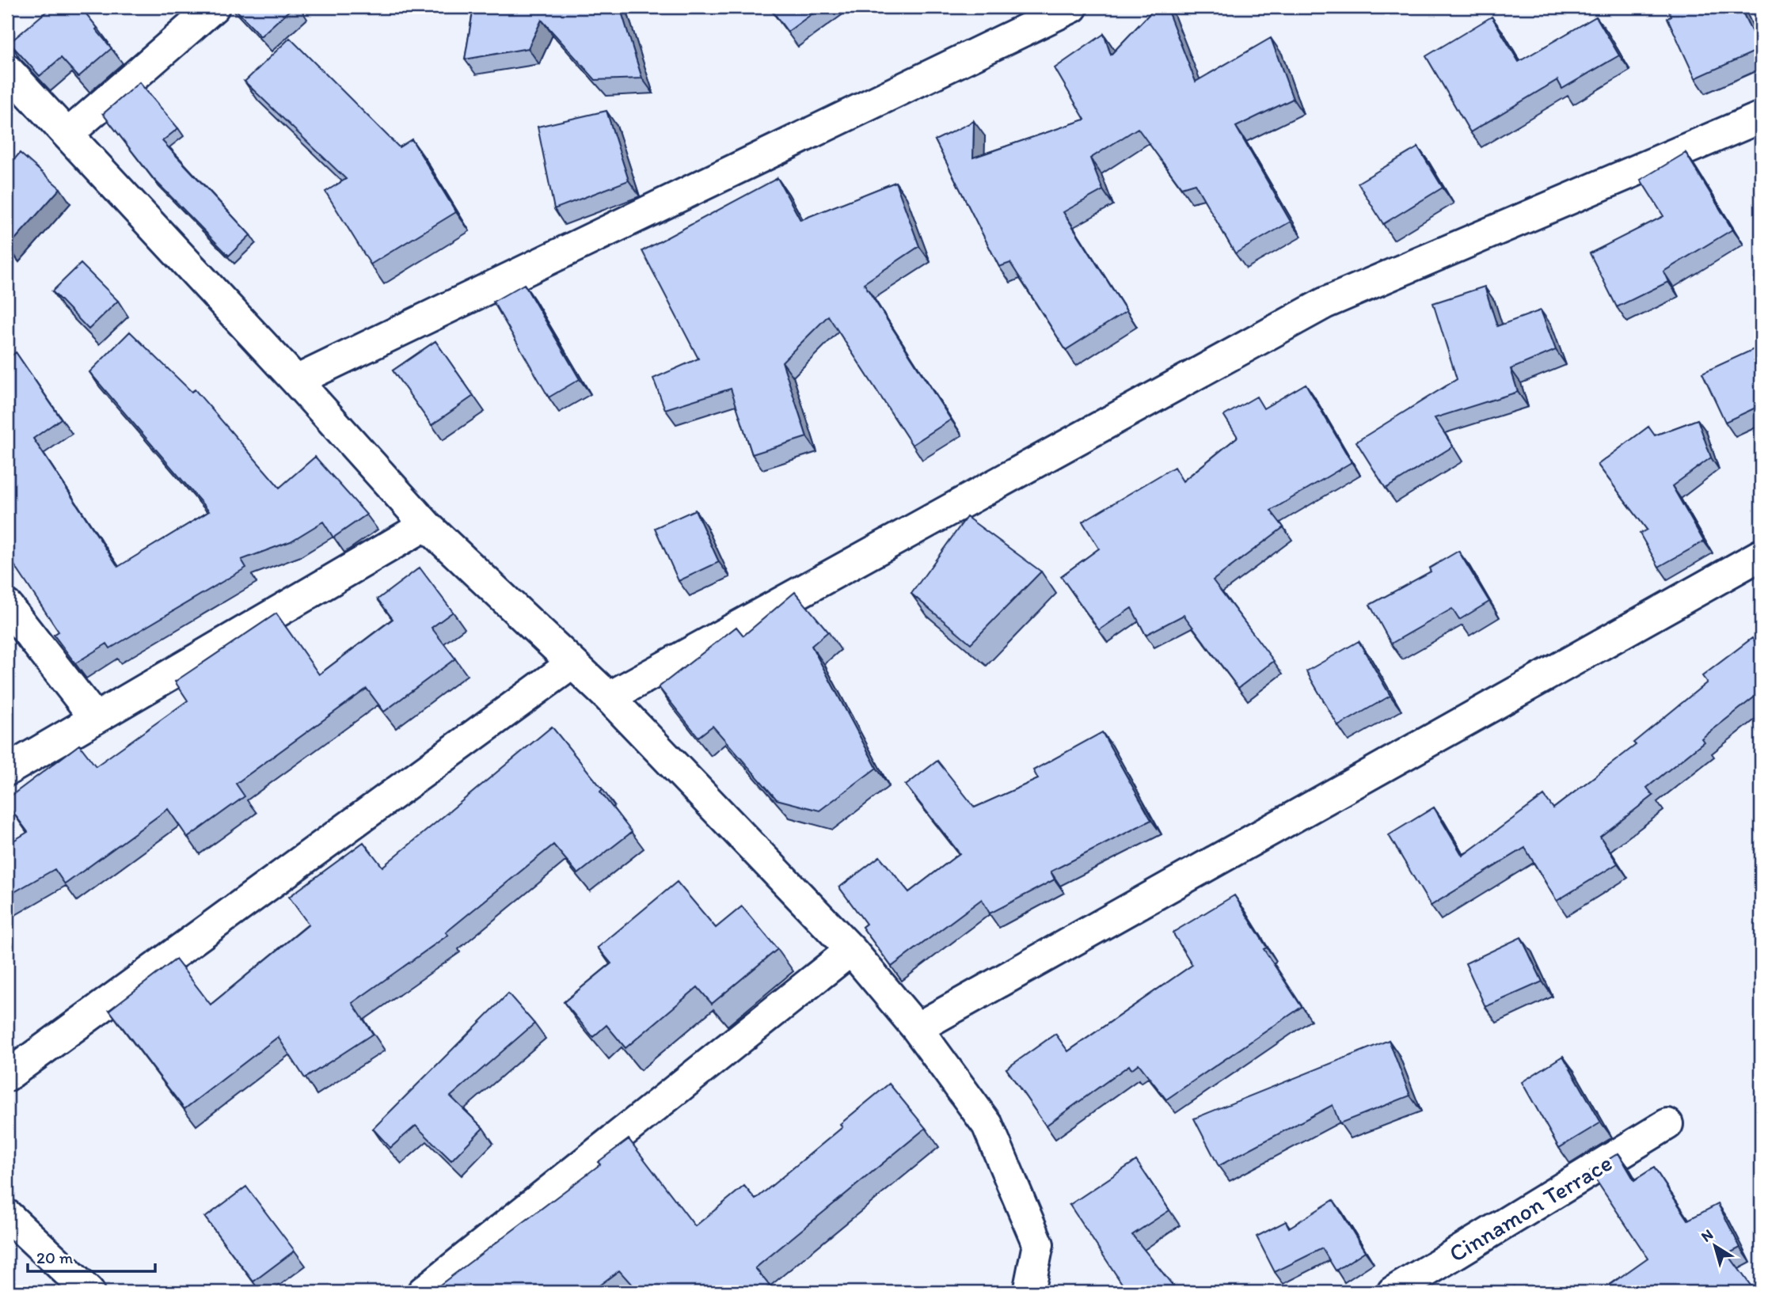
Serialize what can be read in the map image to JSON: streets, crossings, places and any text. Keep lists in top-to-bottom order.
{
  "streets": {
    "street": ["Cinnamon Terrace"]
  },
  "scale_bar": "20 m",
  "north": "top left"
}
